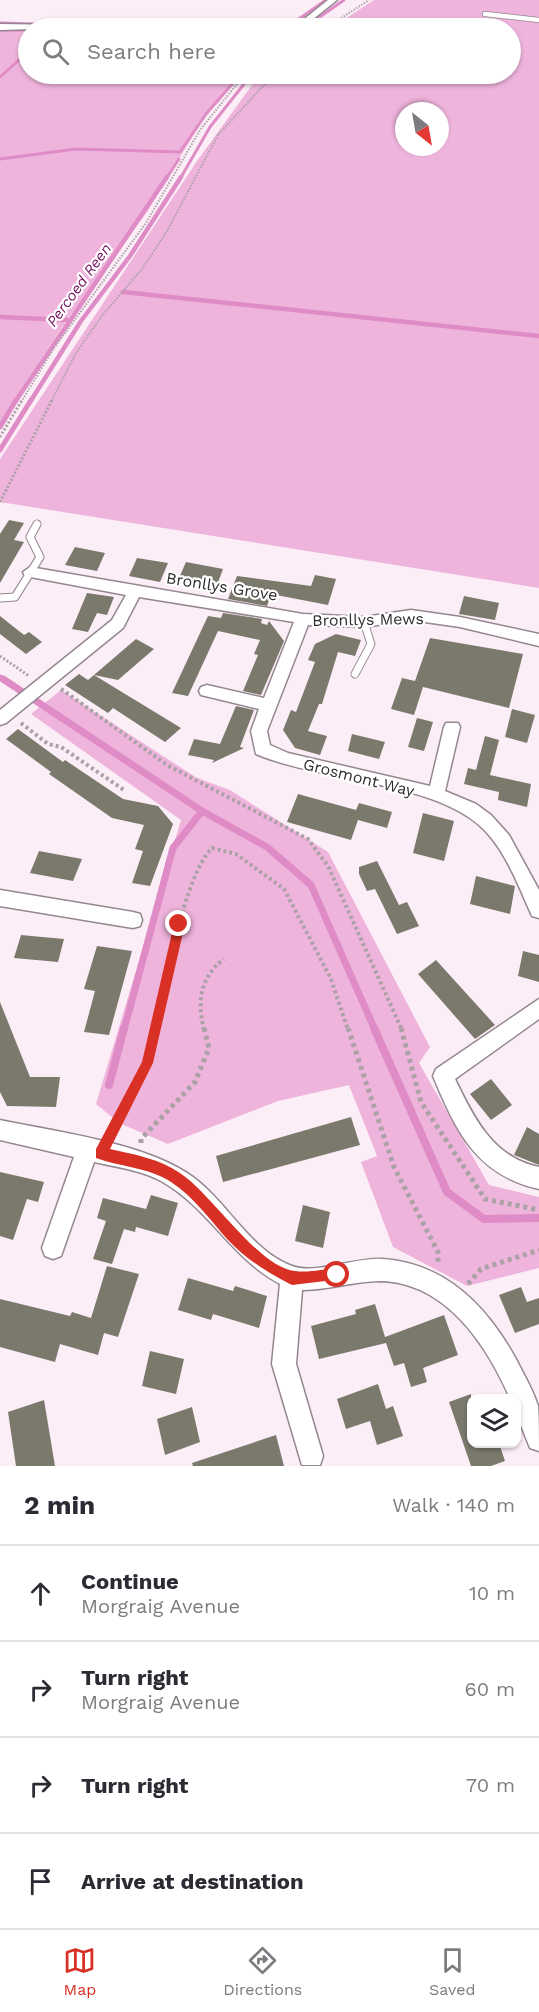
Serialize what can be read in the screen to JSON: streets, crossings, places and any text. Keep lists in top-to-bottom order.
{
  "streets": {
    "street": ["Bronllys Grove", "Bronllys Mews", "Grosmont Way"]
  },
  "crossings": [
    ["Bronllys Grove", "Bronllys Mews"],
    ["Bronllys Grove", "Grosmont Way"],
    ["Bronllys Mews", "Grosmont Way"]
  ],
  "water": ["Percoed Reen"],
  "north": "bottom right",
  "page": {
    "search": "Search here",
    "heading": ["2 min", "Walk · 140 m"],
    "list": [
      ["Continue", "Morgraig Avenue", "10 m"],
      ["Turn right", "Morgraig Avenue", "60 m"],
      ["Turn right", "70 m"],
      "Arrive at destination"
    ],
    "nav": ["Map", "Directions", "Saved"]
  }
}
